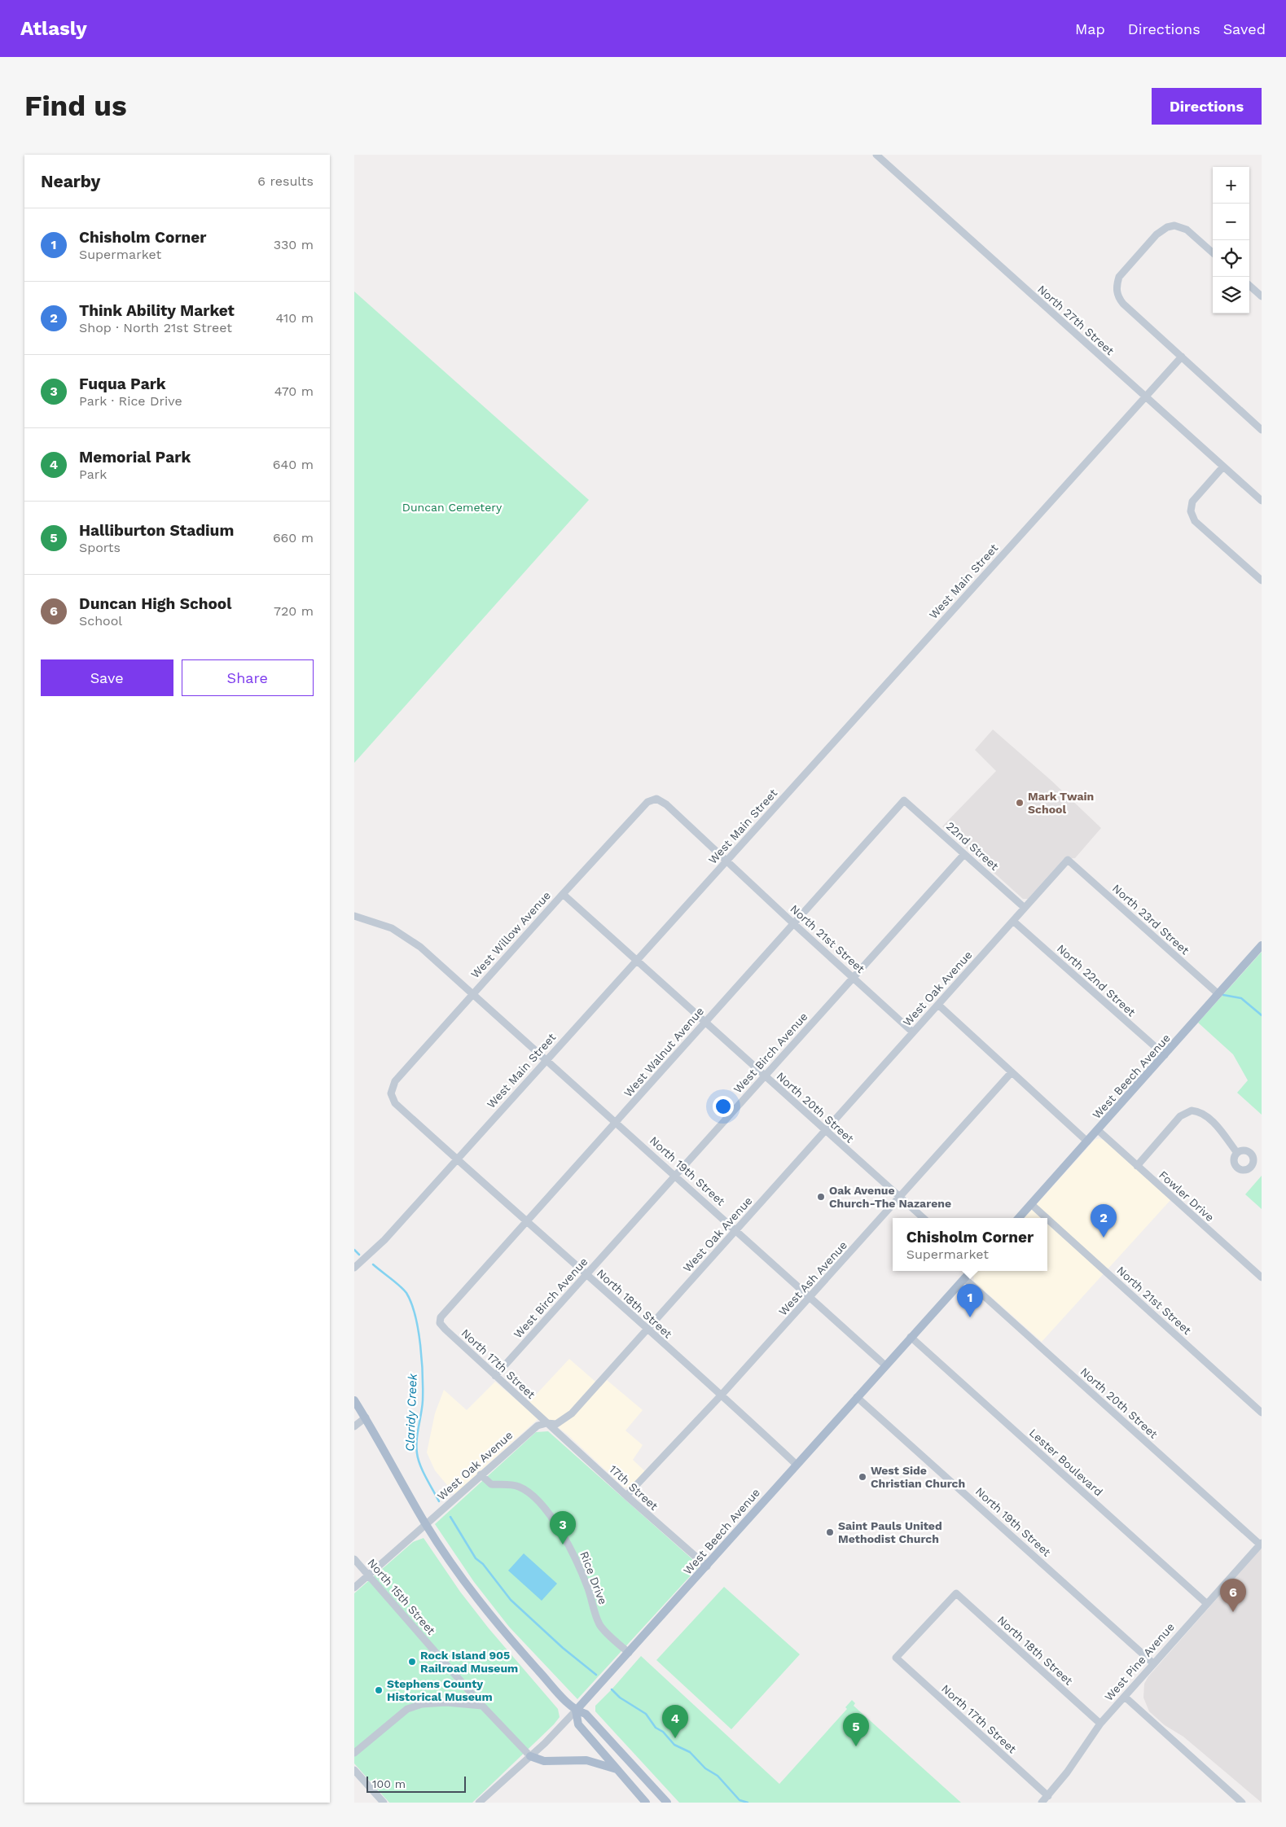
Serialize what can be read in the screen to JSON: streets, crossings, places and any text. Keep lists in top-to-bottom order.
{
  "streets": {
    "main road": ["West Beech Avenue"],
    "street": [
      "North 27th Street",
      "West Main Street",
      "22nd Street",
      "North 23rd Street",
      "West Willow Avenue",
      "North 21st Street",
      "North 22nd Street",
      "West Oak Avenue",
      "West Walnut Avenue",
      "West Birch Avenue",
      "North 20th Street",
      "North 19th Street",
      "Fowler Drive",
      "West Ash Avenue",
      "North 18th Street",
      "North 17th Street",
      "Lester Boulevard",
      "17th Street",
      "Rice Drive",
      "North 15th Street",
      "West Pine Avenue"
    ]
  },
  "crossings": [
    ["North 27th Street", "West Main Street"],
    ["West Main Street", "North 21st Street"],
    ["West Main Street", "North 20th Street"],
    ["West Main Street", "North 19th Street"],
    ["West Main Street", "North 18th Street"],
    ["22nd Street", "West Oak Avenue"],
    ["22nd Street", "West Walnut Avenue"],
    ["22nd Street", "West Birch Avenue"],
    ["North 23rd Street", "West Oak Avenue"],
    ["North 23rd Street", "West Beech Avenue"],
    ["West Willow Avenue", "North 21st Street"],
    ["West Willow Avenue", "North 20th Street"],
    ["West Willow Avenue", "North 19th Street"],
    ["West Willow Avenue", "North 18th Street"],
    ["North 21st Street", "West Oak Avenue"],
    ["North 21st Street", "West Walnut Avenue"],
    ["North 21st Street", "West Birch Avenue"],
    ["North 21st Street", "West Beech Avenue"],
    ["North 22nd Street", "West Oak Avenue"],
    ["North 22nd Street", "West Beech Avenue"],
    ["West Oak Avenue", "North 20th Street"],
    ["West Oak Avenue", "North 19th Street"],
    ["West Oak Avenue", "North 18th Street"],
    ["West Oak Avenue", "North 17th Street"],
    ["West Oak Avenue", "17th Street"],
    ["West Oak Avenue", "Rice Drive"],
    ["West Oak Avenue", "North 15th Street"],
    ["West Walnut Avenue", "North 20th Street"],
    ["West Walnut Avenue", "North 19th Street"],
    ["West Walnut Avenue", "North 18th Street"],
    ["West Walnut Avenue", "North 17th Street"],
    ["West Birch Avenue", "North 20th Street"],
    ["West Birch Avenue", "North 19th Street"],
    ["West Birch Avenue", "North 18th Street"],
    ["West Birch Avenue", "North 17th Street"],
    ["West Beech Avenue", "North 20th Street"],
    ["West Beech Avenue", "North 19th Street"],
    ["West Beech Avenue", "Fowler Drive"],
    ["West Beech Avenue", "North 18th Street"],
    ["West Beech Avenue", "Lester Boulevard"],
    ["West Beech Avenue", "17th Street"],
    ["West Beech Avenue", "Rice Drive"],
    ["West Beech Avenue", "North 15th Street"],
    ["North 20th Street", "West Ash Avenue"],
    ["North 20th Street", "West Pine Avenue"],
    ["North 19th Street", "West Ash Avenue"],
    ["North 19th Street", "West Pine Avenue"],
    ["West Ash Avenue", "North 18th Street"],
    ["West Ash Avenue", "17th Street"],
    ["North 18th Street", "North 17th Street"],
    ["North 18th Street", "West Pine Avenue"],
    ["North 17th Street", "17th Street"],
    ["North 17th Street", "West Pine Avenue"],
    ["Lester Boulevard", "West Pine Avenue"]
  ],
  "water": ["Claridy Creek"],
  "parks": ["Duncan Cemetery"],
  "places": [
    "Mark Twain School",
    "Oak Avenue Church-The Nazarene",
    "West Side Christian Church",
    "Saint Pauls United Methodist Church",
    "Rock Island 905 Railroad Museum",
    "Stephens County Historical Museum"
  ],
  "scale_bar": "100 m",
  "page": {
    "header": "Atlasly",
    "nav": ["Map", "Directions", "Saved"],
    "buttons": [
      "Directions",
      ["Save", "Share"]
    ],
    "title": "Find us",
    "heading": ["Nearby", "6 results"],
    "map_buttons": ["+", "−"],
    "list": [
      {
        "mark": "1",
        "name": "Chisholm Corner",
        "note": "Supermarket",
        "value": "330 m"
      },
      {
        "mark": "2",
        "name": "Think Ability Market",
        "note": "Shop · North 21st Street",
        "value": "410 m"
      },
      {
        "mark": "3",
        "name": "Fuqua Park",
        "note": "Park · Rice Drive",
        "value": "470 m"
      },
      {
        "mark": "4",
        "name": "Memorial Park",
        "note": "Park",
        "value": "640 m"
      },
      {
        "mark": "5",
        "name": "Halliburton Stadium",
        "note": "Sports",
        "value": "660 m"
      },
      {
        "mark": "6",
        "name": "Duncan High School",
        "note": "School",
        "value": "720 m"
      }
    ],
    "pins": [
      "2",
      "1",
      "3",
      "6",
      "4",
      "5"
    ],
    "popup": ["Chisholm Corner", "Supermarket"],
    "scale": "100 m"
  }
}
